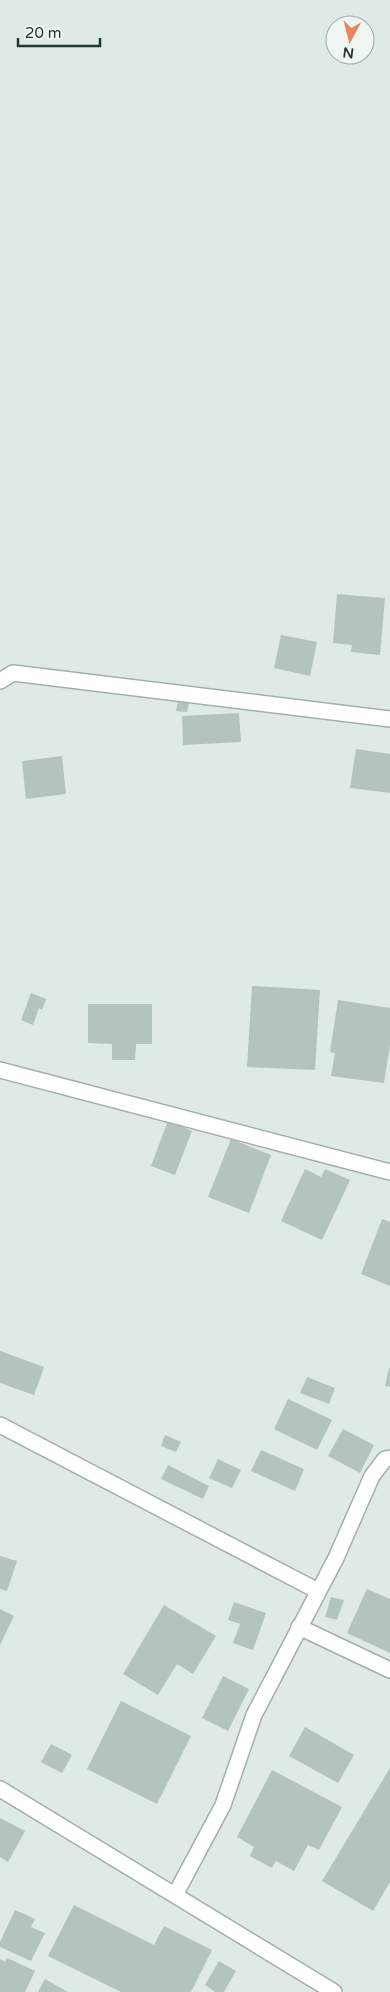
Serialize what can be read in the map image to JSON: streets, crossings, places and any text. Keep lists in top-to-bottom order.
{
  "scale_bar": "20 m",
  "north": "bottom"
}
